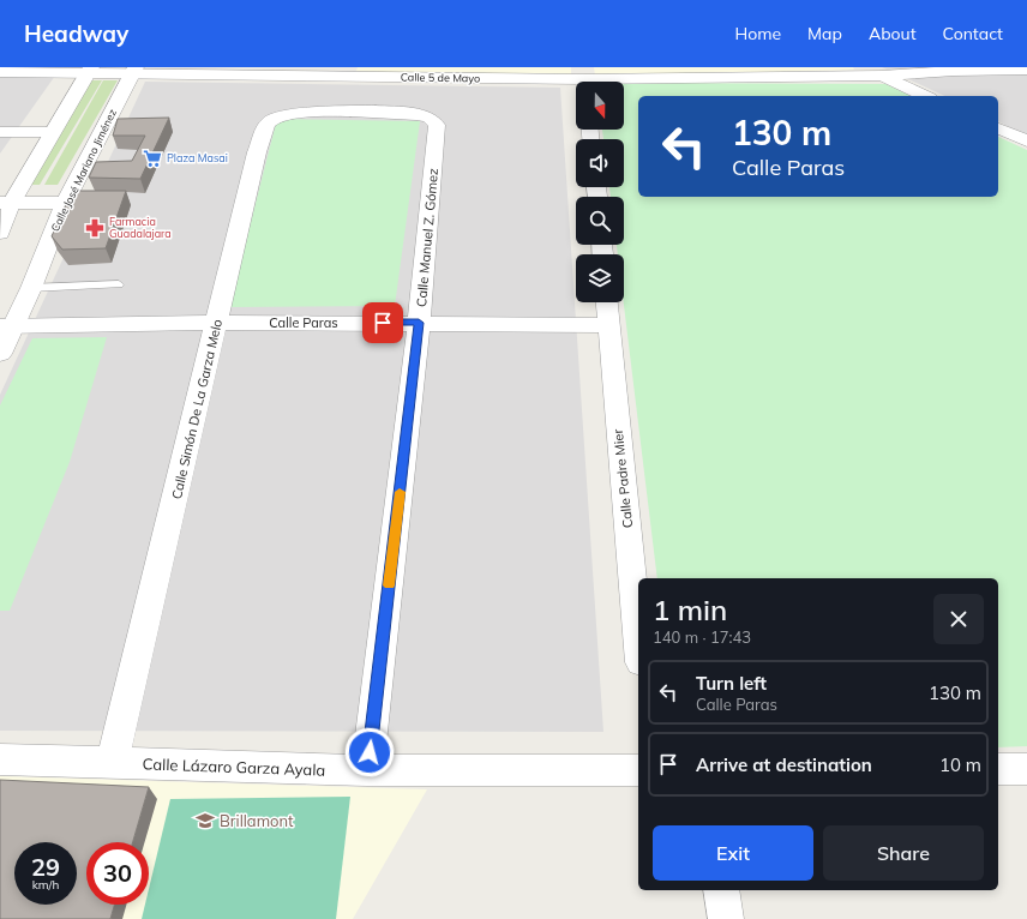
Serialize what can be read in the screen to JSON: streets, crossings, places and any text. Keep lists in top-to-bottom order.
{
  "streets": {
    "street": [
      "Calle 5 de Mayo",
      "Calle José Mariano Jiménez",
      "Calle Manuel Z. Gómez",
      "Calle Paras",
      "Calle Simón De La Garza Melo",
      "Calle Padre Mier",
      "Calle Lázaro Garza Ayala"
    ]
  },
  "crossings": [
    ["Calle 5 de Mayo", "Calle José Mariano Jiménez"],
    ["Calle José Mariano Jiménez", "Calle Paras"],
    ["Calle Manuel Z. Gómez", "Calle Paras"],
    ["Calle Manuel Z. Gómez", "Calle Simón De La Garza Melo"],
    ["Calle Manuel Z. Gómez", "Calle Lázaro Garza Ayala"],
    ["Calle Paras", "Calle Simón De La Garza Melo"],
    ["Calle Paras", "Calle Padre Mier"],
    ["Calle Simón De La Garza Melo", "Calle Lázaro Garza Ayala"]
  ],
  "places": {
    "supermarket": ["Plaza Masai"],
    "pharmacy": ["Farmacia Guadalajara"],
    "school or university": ["Brillamont"]
  },
  "north": "bottom",
  "page": {
    "header": "Headway",
    "nav": [
      "Home",
      "Map",
      "About",
      "Contact"
    ],
    "turn": ["130 m", "Calle Paras"],
    "heading": ["1 min", "140 m · 17:43"],
    "list": [
      {
        "name": "Turn left",
        "note": "Calle Paras",
        "value": "130 m"
      },
      {
        "name": "Arrive at destination",
        "value": "10 m"
      }
    ],
    "buttons": ["Exit", "Share"],
    "speed": "29 km/h",
    "limit": "30"
  }
}
